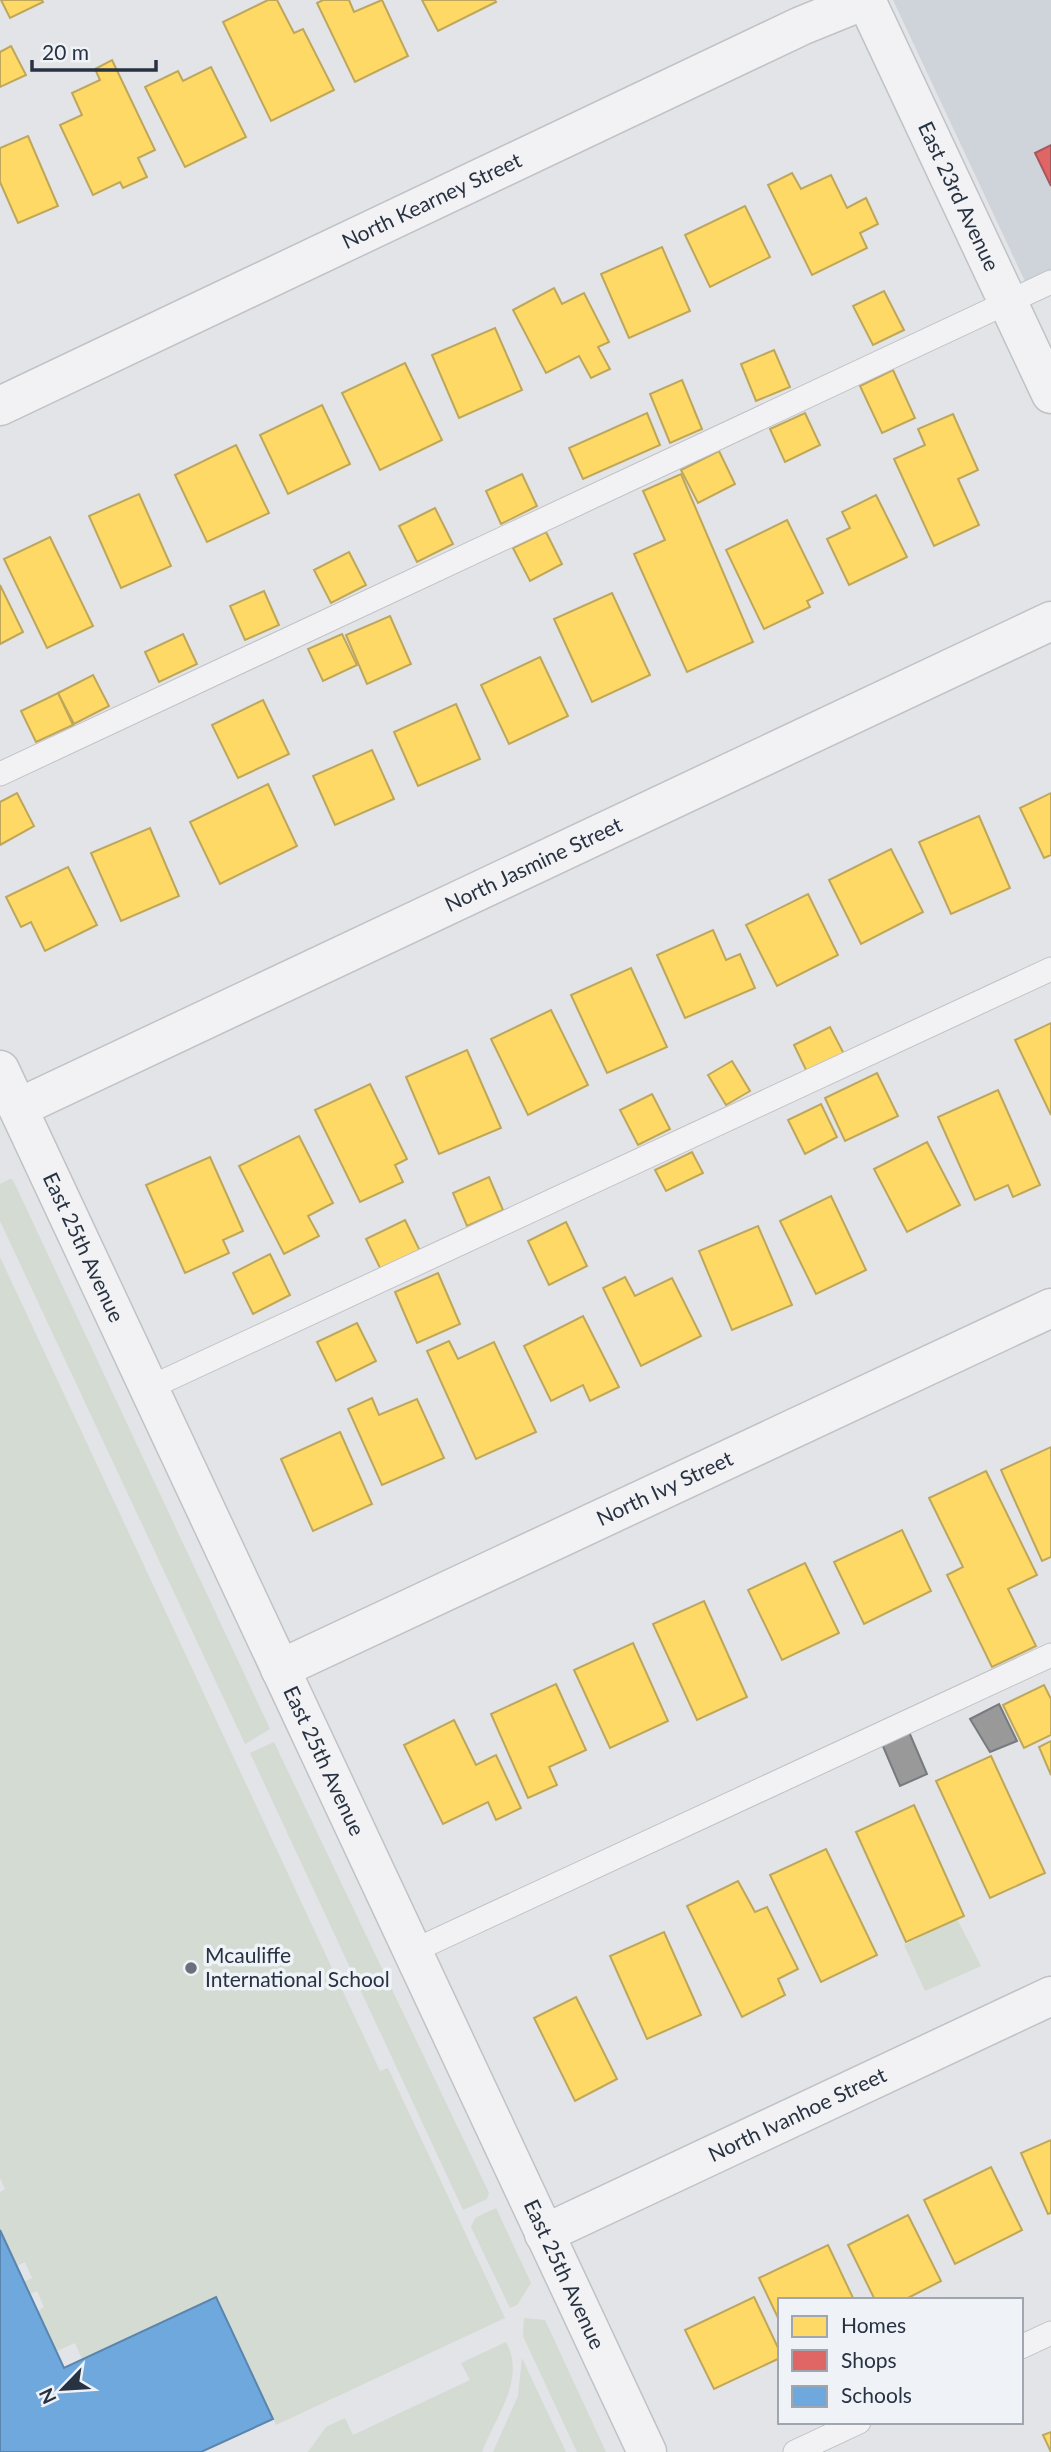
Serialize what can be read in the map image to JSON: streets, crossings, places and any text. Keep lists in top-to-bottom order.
{
  "streets": {
    "street": [
      "East 23rd Avenue",
      "North Kearney Street",
      "North Jasmine Street",
      "East 25th Avenue",
      "North Ivy Street",
      "North Ivanhoe Street"
    ]
  },
  "crossings": [
    ["East 23rd Avenue", "North Kearney Street"],
    ["North Jasmine Street", "East 25th Avenue"],
    ["East 25th Avenue", "North Ivy Street"],
    ["East 25th Avenue", "North Ivanhoe Street"]
  ],
  "places": ["Mcauliffe International School"],
  "legend": ["Homes", "Shops", "Schools"],
  "scale_bar": "20 m",
  "north": "bottom left"
}
